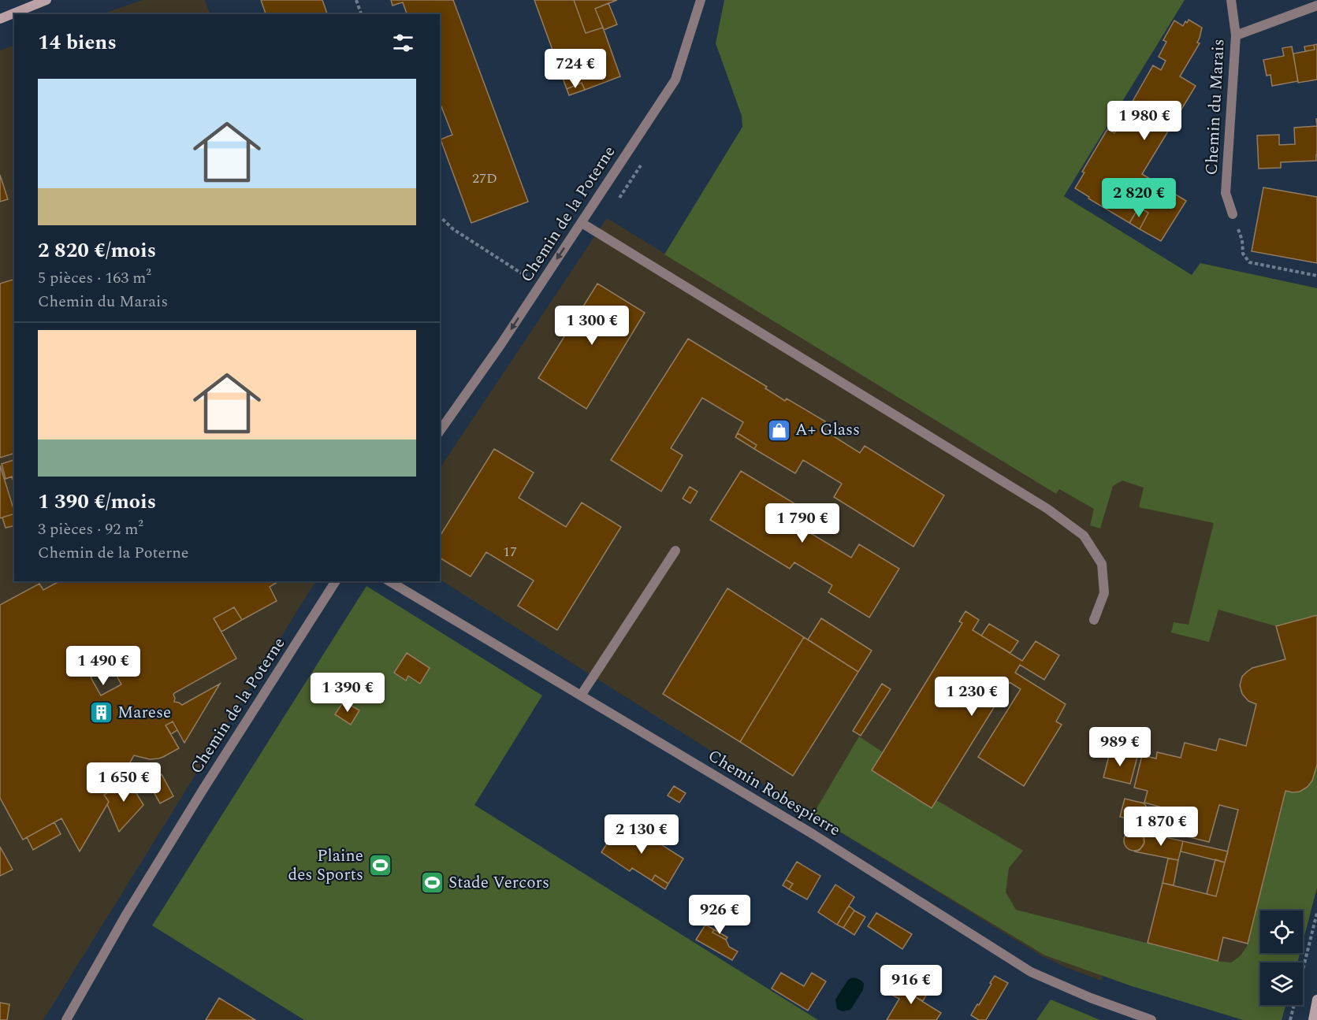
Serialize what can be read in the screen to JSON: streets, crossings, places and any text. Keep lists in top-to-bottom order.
{
  "streets": {
    "street": ["Chemin du Marais", "Chemin de la Poterne", "Chemin Robespierre"]
  },
  "places": {
    "shop": ["A+ Glass"],
    "building": ["Marese"],
    "sports": ["Plaine des Sports", "Stade Vercors"]
  },
  "house_numbers": ["27D", "17"],
  "page": {
    "heading": "14 biens",
    "price": [
      "724 €",
      "1 980 €",
      "2 820 €",
      "1 300 €",
      "1 790 €",
      "1 490 €",
      "1 390 €",
      "1 230 €",
      "989 €",
      "1 650 €",
      "1 870 €",
      "2 130 €",
      "926 €",
      "916 €"
    ],
    "list": [
      {
        "name": "2 820 €/mois",
        "note": "5 pièces · 163 m² · Chemin du Marais"
      },
      {
        "name": "1 390 €/mois",
        "note": "3 pièces · 92 m² · Chemin de la Poterne"
      }
    ]
  }
}
